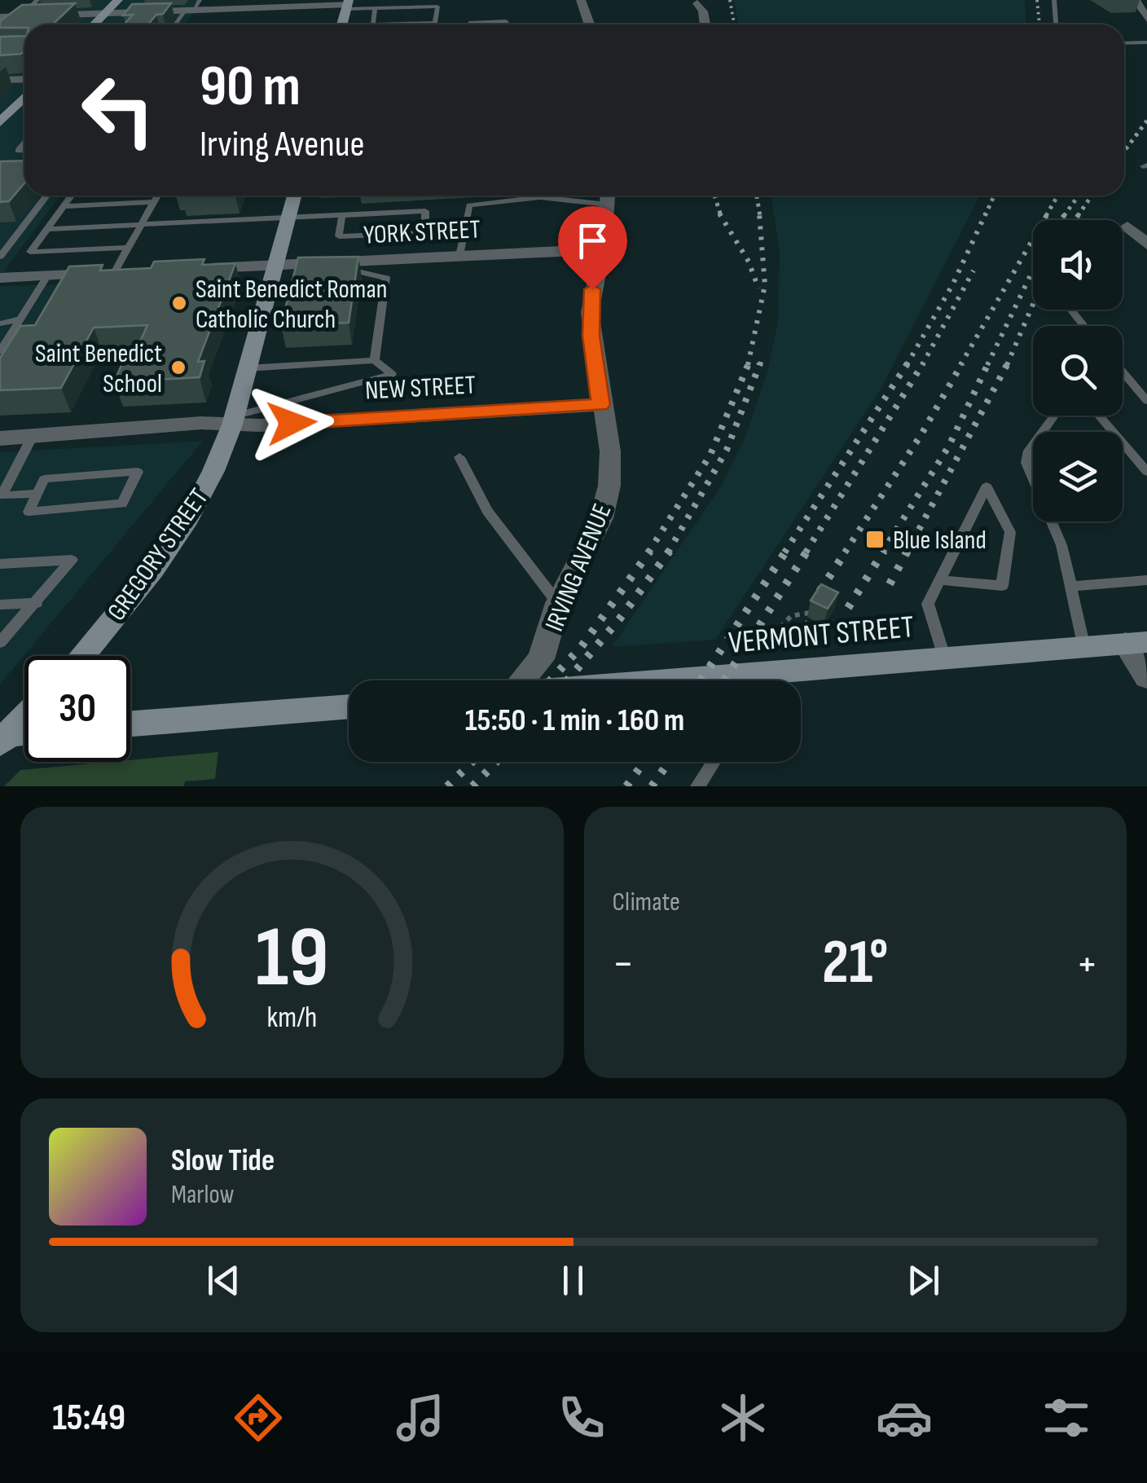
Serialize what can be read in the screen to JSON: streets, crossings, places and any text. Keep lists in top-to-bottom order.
{
  "streets": {
    "main road": ["GREGORY STREET", "VERMONT STREET"],
    "street": ["YORK STREET", "NEW STREET", "IRVING AVENUE"]
  },
  "crossings": [
    ["YORK STREET", "GREGORY STREET"],
    ["YORK STREET", "IRVING AVENUE"],
    ["NEW STREET", "GREGORY STREET"],
    ["NEW STREET", "IRVING AVENUE"]
  ],
  "places": {
    "other": ["Saint Benedict Roman Catholic Church", "Saint Benedict School"],
    "transit": ["Blue Island"]
  },
  "page": {
    "turn": ["90 m", "Irving Avenue"],
    "limit": "30",
    "trip": "15:50 · 1 min · 160 m",
    "tile": "Climate",
    "heat": ["−", "21°", "+"],
    "song": ["Slow Tide", "Marlow"],
    "tabs": "15:49",
    "gauge": ["19", "km/h"]
  }
}
